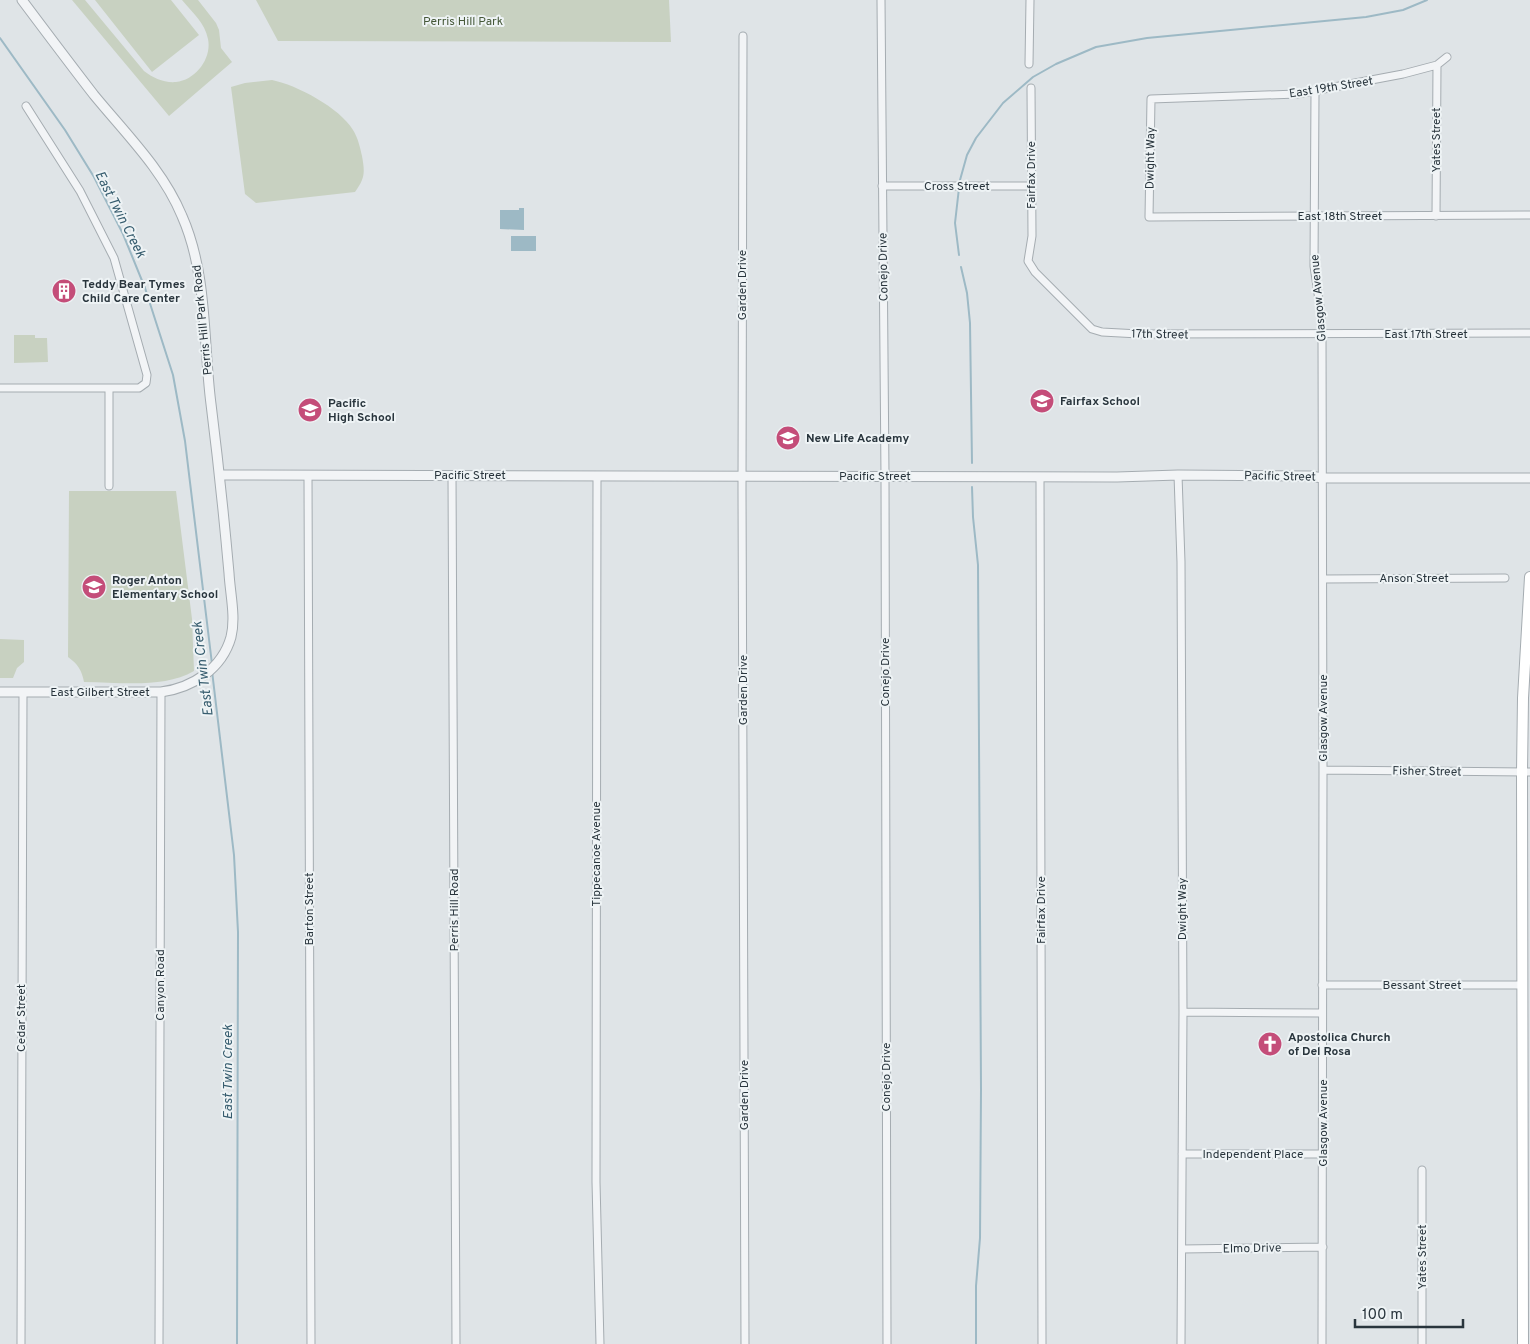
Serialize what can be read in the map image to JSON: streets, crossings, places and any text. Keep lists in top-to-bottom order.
{
  "streets": {
    "street": [
      "East 19th Street",
      "Yates Street",
      "Dwight Way",
      "Fairfax Drive",
      "Cross Street",
      "East 18th Street",
      "Conejo Drive",
      "Garden Drive",
      "Glasgow Avenue",
      "Perris Hill Park Road",
      "17th Street",
      "East 17th Street",
      "Pacific Street",
      "Anson Street",
      "East Gilbert Street",
      "Fisher Street",
      "Tippecanoe Avenue",
      "Barton Street",
      "Perris Hill Road",
      "Canyon Road",
      "Bessant Street",
      "Cedar Street",
      "Independent Place",
      "Elmo Drive"
    ]
  },
  "crossings": [
    ["East 19th Street", "Yates Street"],
    ["East 19th Street", "Dwight Way"],
    ["East 19th Street", "Glasgow Avenue"],
    ["Yates Street", "East 18th Street"],
    ["Dwight Way", "East 18th Street"],
    ["Dwight Way", "Pacific Street"],
    ["Dwight Way", "Independent Place"],
    ["Dwight Way", "Elmo Drive"],
    ["Fairfax Drive", "Cross Street"],
    ["Fairfax Drive", "17th Street"],
    ["Fairfax Drive", "Pacific Street"],
    ["Cross Street", "Conejo Drive"],
    ["East 18th Street", "Glasgow Avenue"],
    ["Conejo Drive", "Pacific Street"],
    ["Garden Drive", "Pacific Street"],
    ["Glasgow Avenue", "17th Street"],
    ["Glasgow Avenue", "East 17th Street"],
    ["Glasgow Avenue", "Pacific Street"],
    ["Glasgow Avenue", "Anson Street"],
    ["Glasgow Avenue", "Fisher Street"],
    ["Glasgow Avenue", "Bessant Street"],
    ["Glasgow Avenue", "Independent Place"],
    ["Glasgow Avenue", "Elmo Drive"],
    ["Perris Hill Park Road", "Pacific Street"],
    ["Perris Hill Park Road", "East Gilbert Street"],
    ["17th Street", "East 17th Street"],
    ["Pacific Street", "Tippecanoe Avenue"],
    ["Pacific Street", "Barton Street"],
    ["Pacific Street", "Perris Hill Road"],
    ["East Gilbert Street", "Canyon Road"],
    ["East Gilbert Street", "Cedar Street"]
  ],
  "water": ["East Twin Creek"],
  "parks": ["Perris Hill Park"],
  "places": {
    "building": ["Teddy Bear Tymes Child Care Center"],
    "school or university": [
      "Fairfax School",
      "Pacific High School",
      "New Life Academy",
      "Roger Anton Elementary School"
    ],
    "church": ["Apostolica Church of Del Rosa"]
  },
  "scale_bar": "100 m"
}
